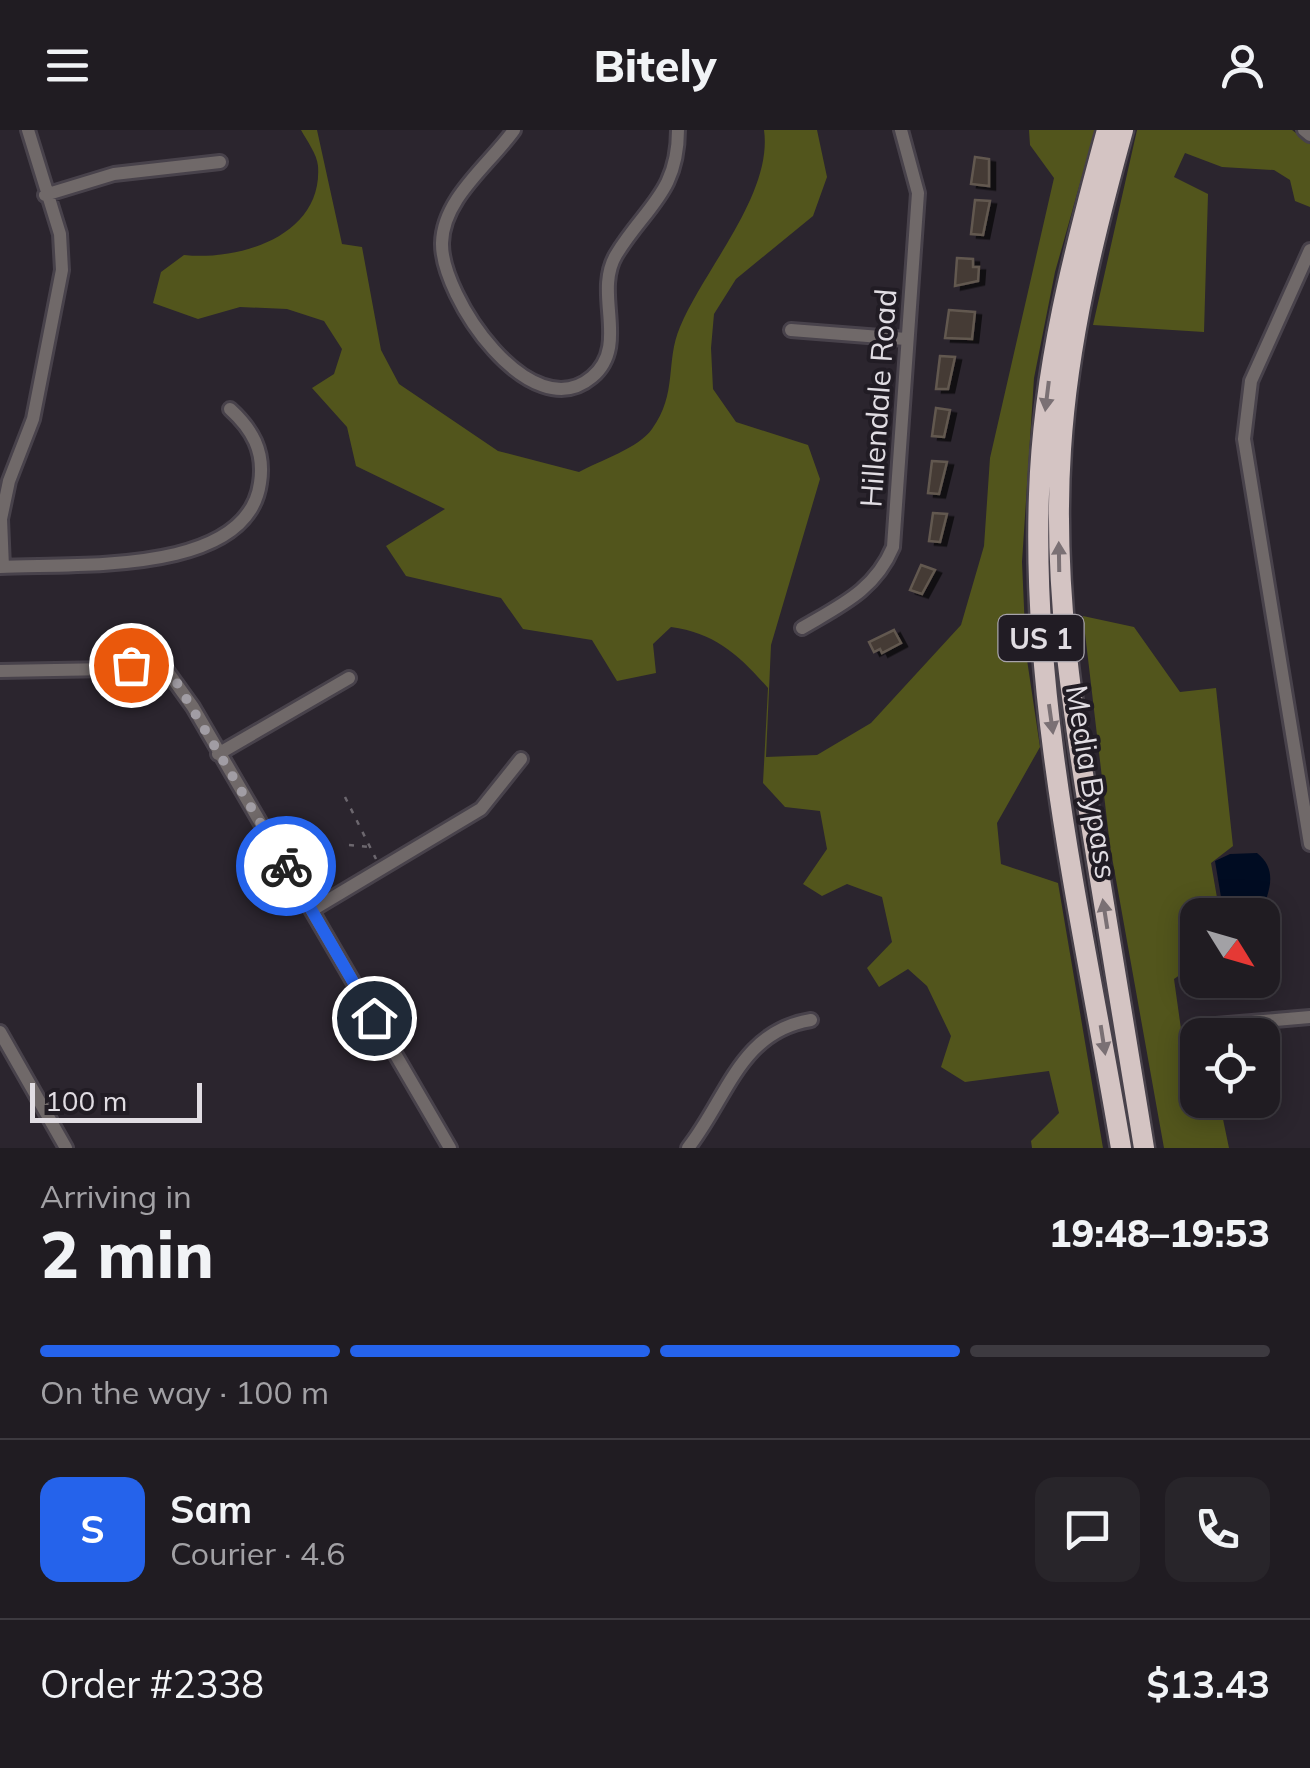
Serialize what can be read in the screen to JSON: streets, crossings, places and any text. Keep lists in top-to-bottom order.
{
  "streets": {
    "highway": ["US 1", "Media Bypass"],
    "street": ["Hillendale Road"]
  },
  "scale_bar": "100 m",
  "north": "bottom right",
  "page": {
    "header": "Bitely",
    "scale": "100 m",
    "heading": ["2 min", "Arriving in", "19:48–19:53"],
    "panel": [
      "Sam",
      "Courier · 4.6",
      "Order #2338",
      "$13.43"
    ],
    "bar": "On the way · 100 m",
    "round": "S"
  }
}
